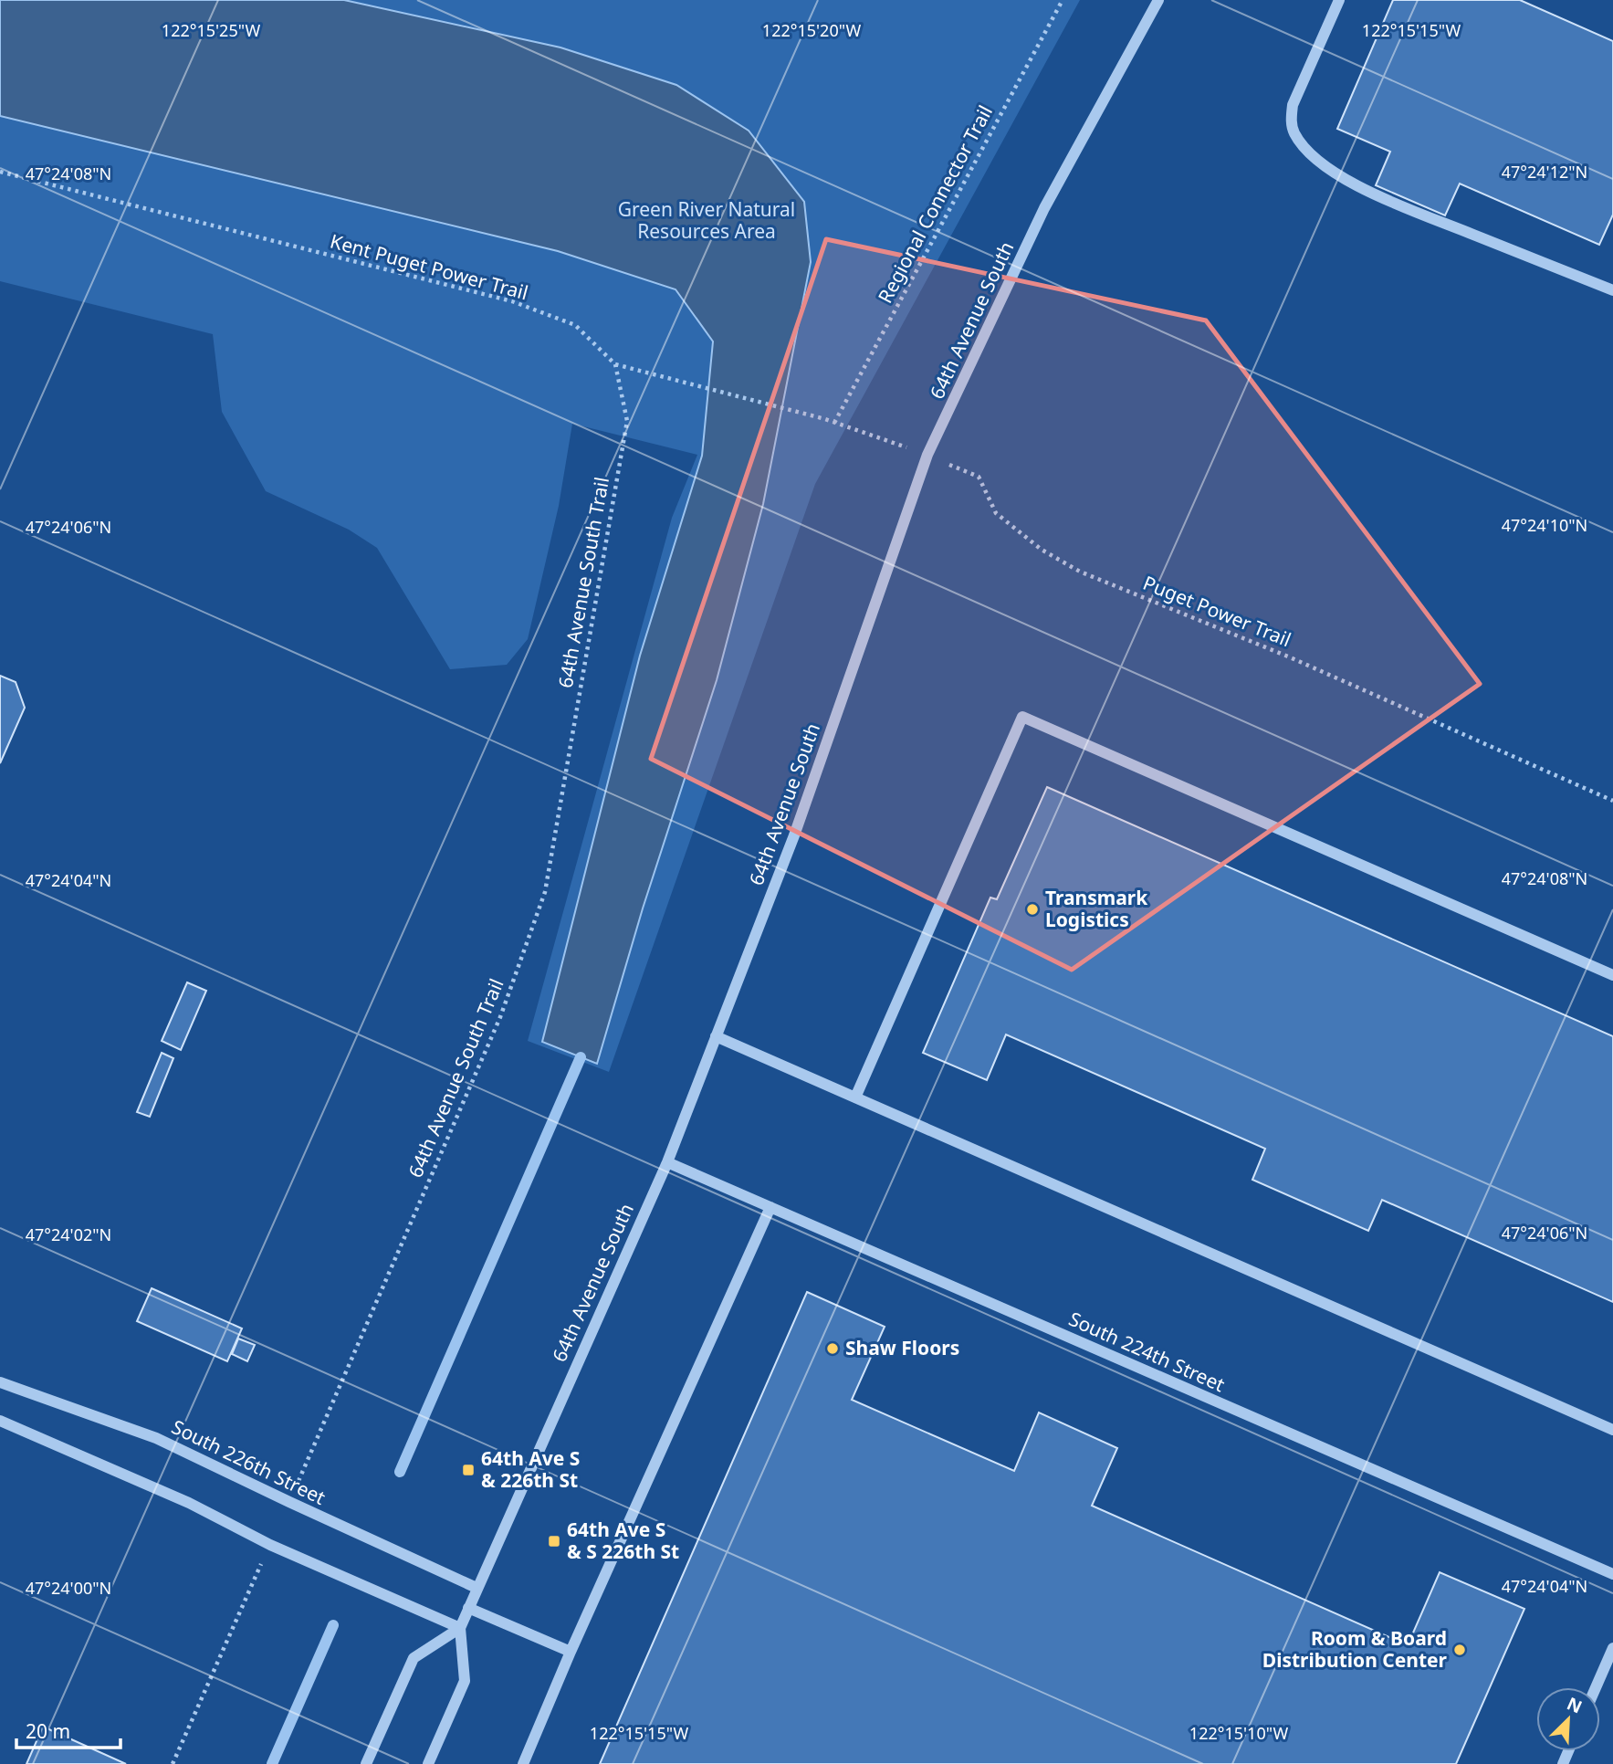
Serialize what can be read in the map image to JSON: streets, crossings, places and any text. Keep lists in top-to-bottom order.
{
  "streets": {
    "street": ["64th Avenue South", "South 224th Street", "South 226th Street"],
    "path": [
      "Regional Connector Trail",
      "Kent Puget Power Trail",
      "64th Avenue South Trail",
      "Puget Power Trail"
    ]
  },
  "crossings": [
    ["Regional Connector Trail", "Puget Power Trail"],
    ["Kent Puget Power Trail", "64th Avenue South Trail"],
    ["64th Avenue South", "Puget Power Trail"],
    ["64th Avenue South", "South 224th Street"],
    ["64th Avenue South", "South 226th Street"],
    ["64th Avenue South Trail", "South 226th Street"]
  ],
  "parks": ["Green River Natural Resources Area"],
  "places": {
    "other": ["Transmark Logistics", "Shaw Floors", "Room & Board Distribution Center"],
    "transit": ["64th Ave S & 226th St", "64th Ave S & S 226th St"]
  },
  "scale_bar": "20 m",
  "north": "top right",
  "coordinates": [
    "122°15'20\"W",
    "122°15'15\"W",
    "122°15'25\"W",
    "47°24'12\"N",
    "47°24'08\"N",
    "47°24'10\"N",
    "47°24'06\"N",
    "47°24'04\"N",
    "47°24'02\"N",
    "47°24'00\"N",
    "122°15'10\"W"
  ]
}
